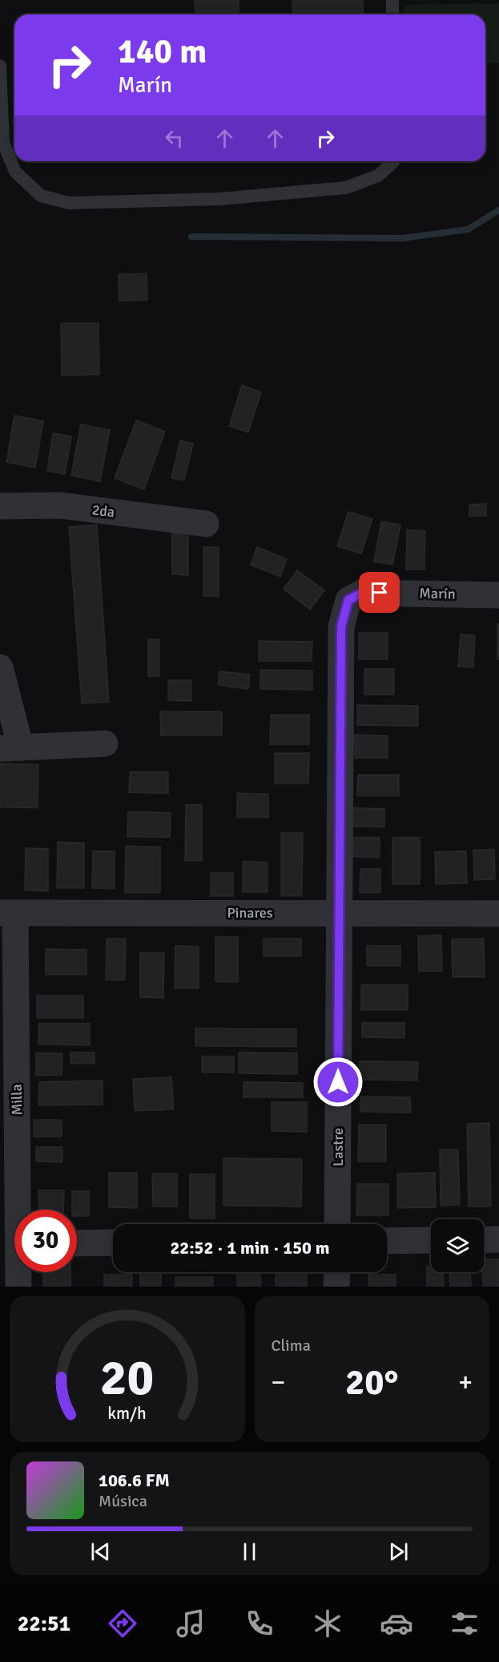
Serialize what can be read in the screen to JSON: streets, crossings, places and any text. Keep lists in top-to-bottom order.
{
  "streets": {
    "street": [
      "2da",
      "Marín",
      "Pinares",
      "Milla",
      "Lastre"
    ]
  },
  "crossings": [
    ["Marín", "Lastre"],
    ["Pinares", "Milla"],
    ["Pinares", "Lastre"]
  ],
  "page": {
    "turn": ["140 m", "Marín"],
    "limit": "30",
    "trip": "22:52 · 1 min · 150 m",
    "tile": "Clima",
    "heat": ["−", "20°", "+"],
    "song": ["106.6 FM", "Música"],
    "tabs": "22:51",
    "gauge": ["20", "km/h"]
  }
}
